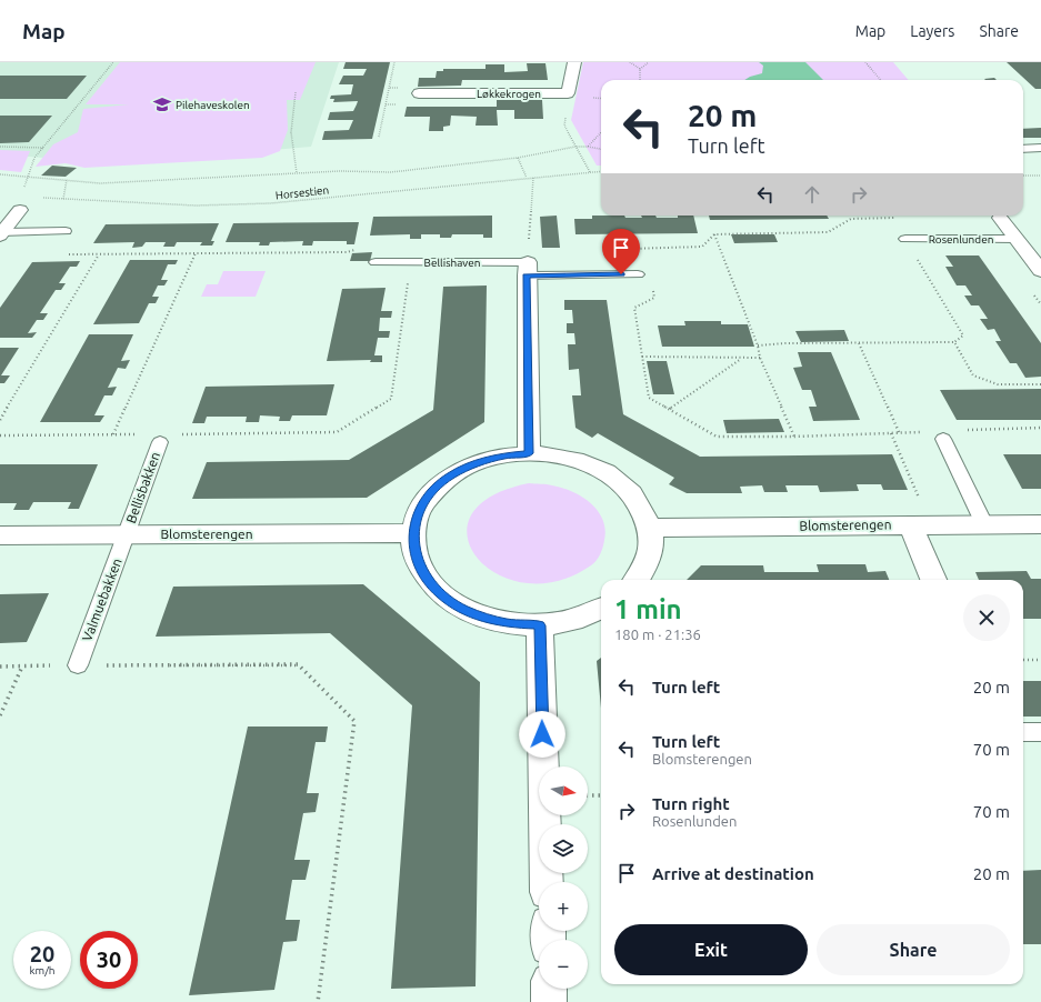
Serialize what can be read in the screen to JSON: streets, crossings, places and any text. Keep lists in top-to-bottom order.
{
  "streets": {
    "street": ["Løkkekrogen", "Blomsterengen"],
    "lane": [
      "Rosenlunden",
      "Bellishaven",
      "Bellisbakken",
      "Valmuebakken"
    ],
    "path": ["Horsestien"]
  },
  "crossings": [
    ["Bellisbakken", "Blomsterengen"],
    ["Bellisbakken", "Valmuebakken"],
    ["Blomsterengen", "Valmuebakken"]
  ],
  "places": {
    "school or university": ["Pilehaveskolen"]
  },
  "north": "right",
  "page": {
    "header": "Map",
    "nav": ["Map", "Layers", "Share"],
    "turn": ["20 m", "Turn left"],
    "heading": ["1 min", "180 m · 21:36"],
    "list": [
      {
        "name": "Turn left",
        "value": "20 m"
      },
      {
        "name": "Turn left",
        "note": "Blomsterengen",
        "value": "70 m"
      },
      {
        "name": "Turn right",
        "note": "Rosenlunden",
        "value": "70 m"
      },
      {
        "name": "Arrive at destination",
        "value": "20 m"
      }
    ],
    "map_buttons": ["+", "−"],
    "buttons": ["Exit", "Share"],
    "speed": "20 km/h",
    "limit": "30"
  }
}
